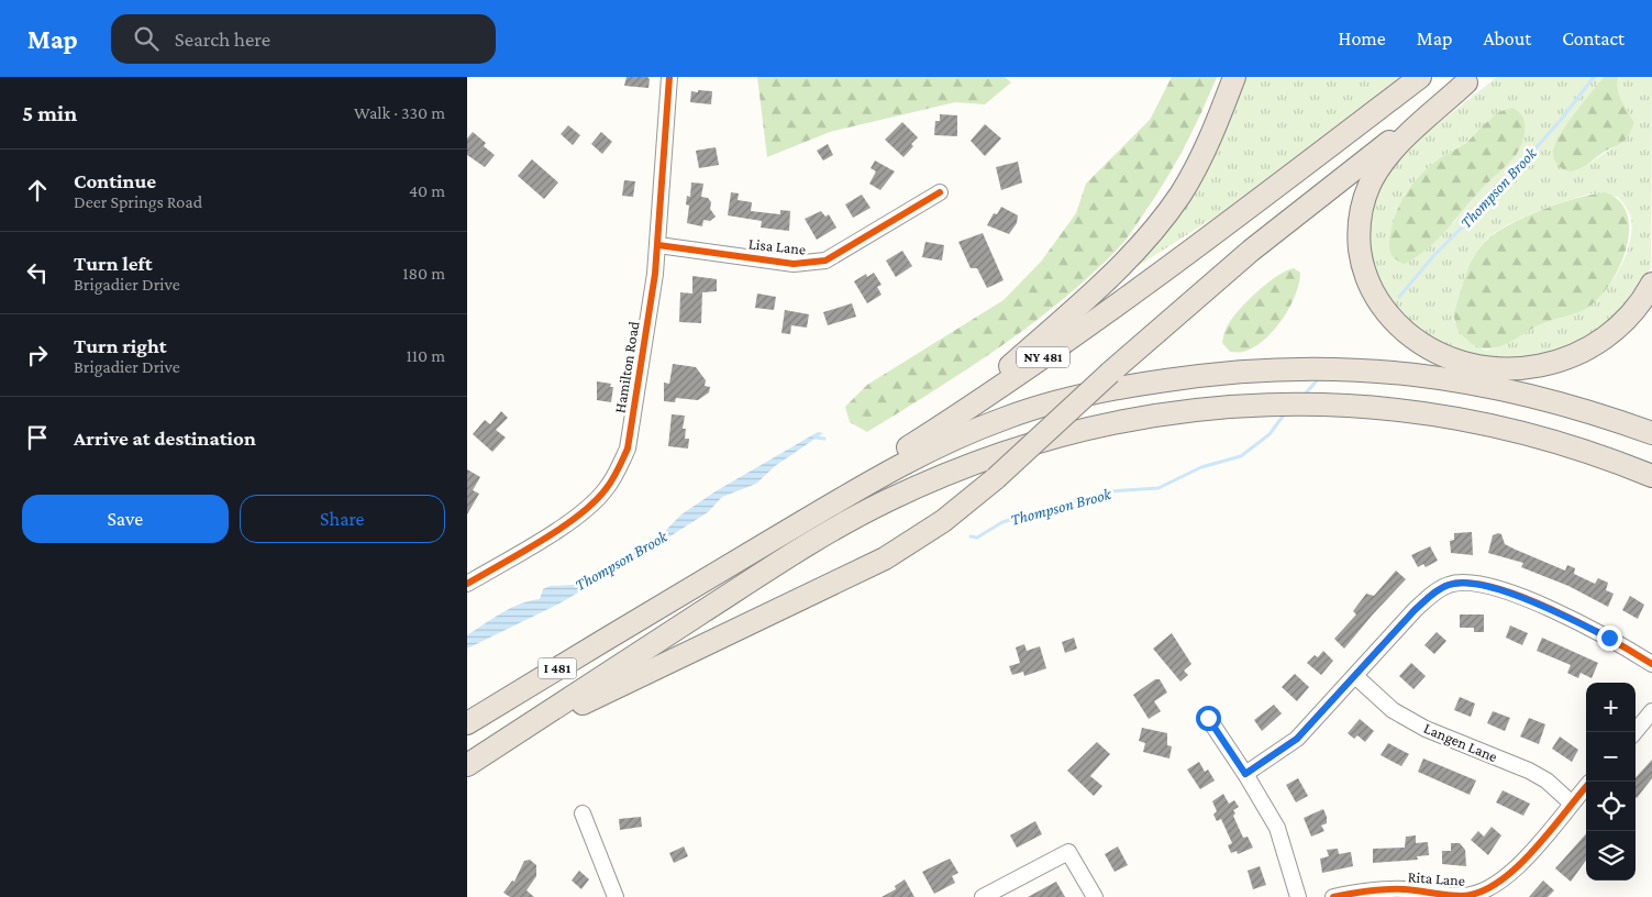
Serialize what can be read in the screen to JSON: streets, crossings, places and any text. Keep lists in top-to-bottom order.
{
  "streets": {
    "highway": ["NY 481", "I 481"],
    "street": [
      "Lisa Lane",
      "Hamilton Road",
      "Langen Lane",
      "Rita Lane"
    ]
  },
  "crossings": [
    ["Lisa Lane", "Hamilton Road"],
    ["NY 481", "I 481"],
    ["Langen Lane", "Rita Lane"]
  ],
  "water": ["Thompson Brook"],
  "page": {
    "header": "Map",
    "search": "Search here",
    "nav": [
      "Home",
      "Map",
      "About",
      "Contact"
    ],
    "heading": ["5 min", "Walk · 330 m"],
    "list": [
      ["Continue", "Deer Springs Road", "40 m"],
      ["Turn left", "Brigadier Drive", "180 m"],
      ["Turn right", "Brigadier Drive", "110 m"],
      "Arrive at destination"
    ],
    "buttons": ["Save", "Share"],
    "map_buttons": ["+", "−"]
  }
}
